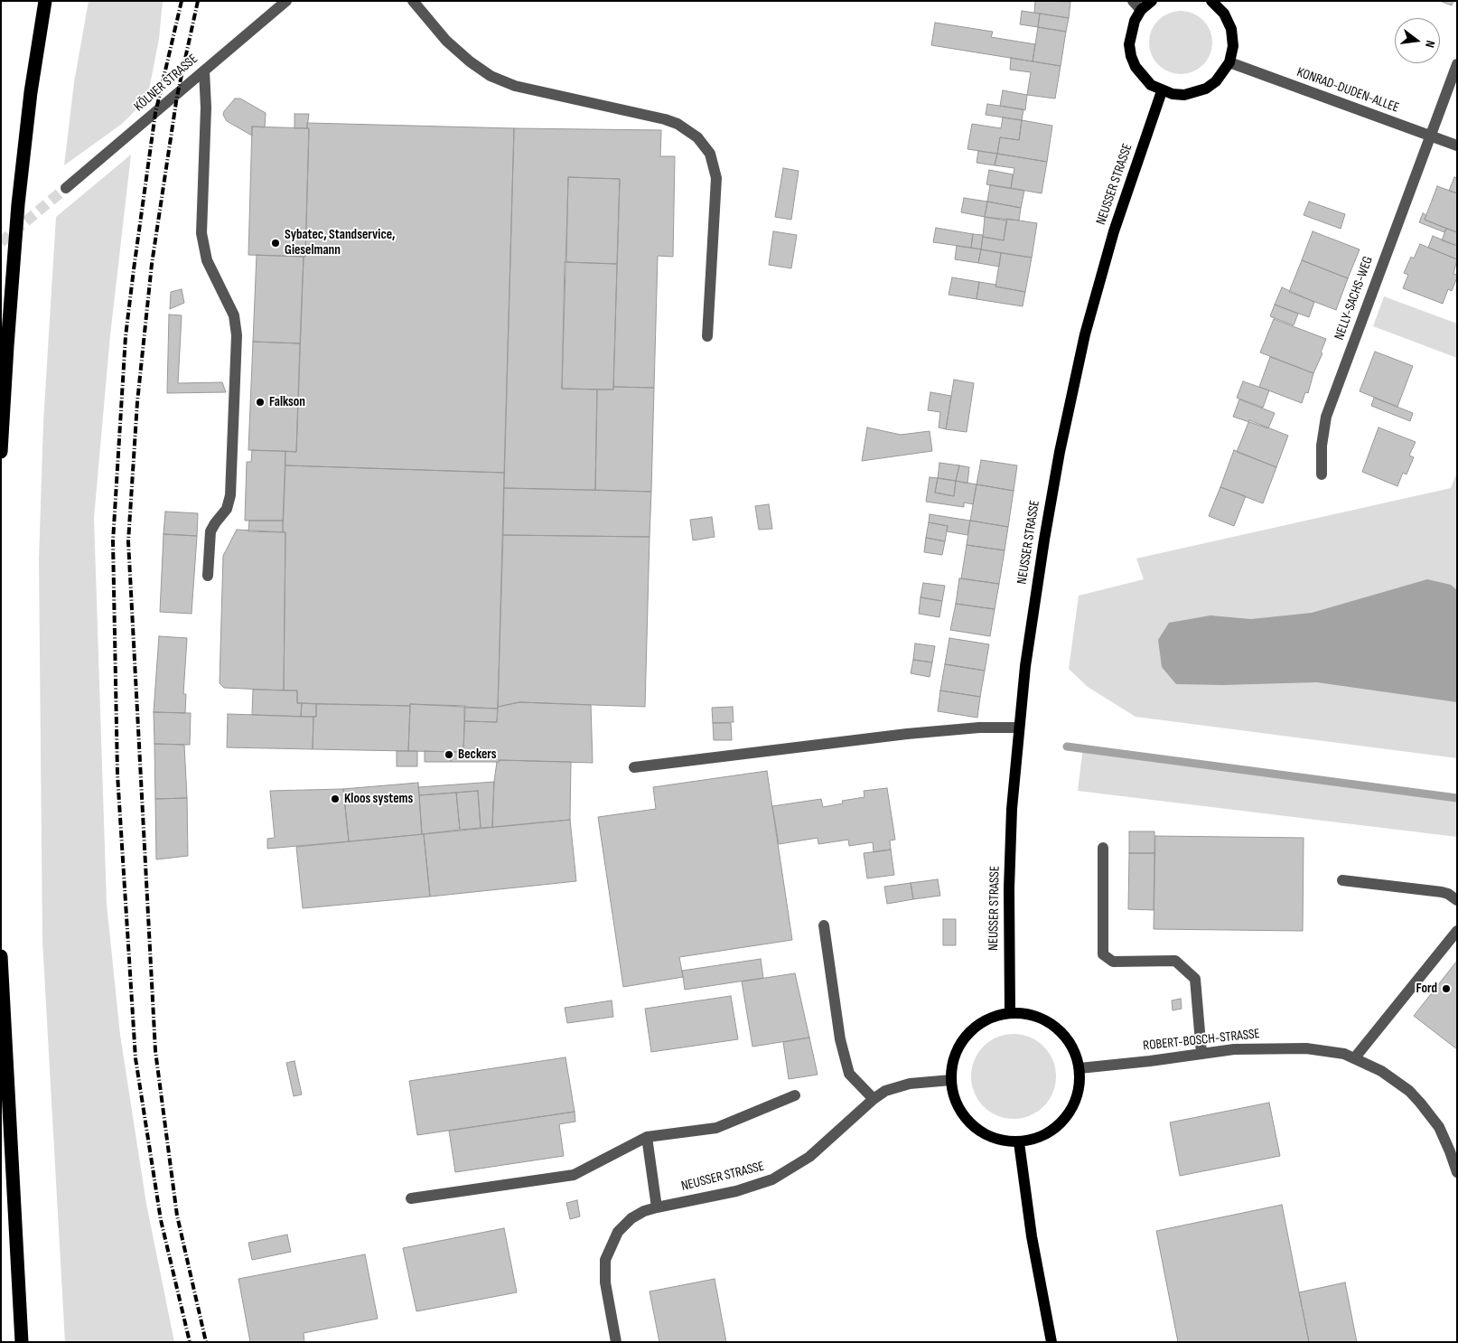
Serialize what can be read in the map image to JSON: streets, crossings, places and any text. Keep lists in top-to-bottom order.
{
  "streets": {
    "main road": ["NEUSSER STRASSE"],
    "street": [
      "KÖLNER STRASSE",
      "KONRAD-DUDEN-ALLEE",
      "NELLY-SACHS-WEG",
      "ROBERT-BOSCH-STRASSE"
    ]
  },
  "crossings": [
    ["KONRAD-DUDEN-ALLEE", "NELLY-SACHS-WEG"],
    ["NEUSSER STRASSE", "ROBERT-BOSCH-STRASSE"]
  ],
  "places": [
    "Sybatec, Standservice, Gieselmann",
    "Falkson",
    "Beckers",
    "Kloos systems",
    "Ford"
  ],
  "north": "right"
}
